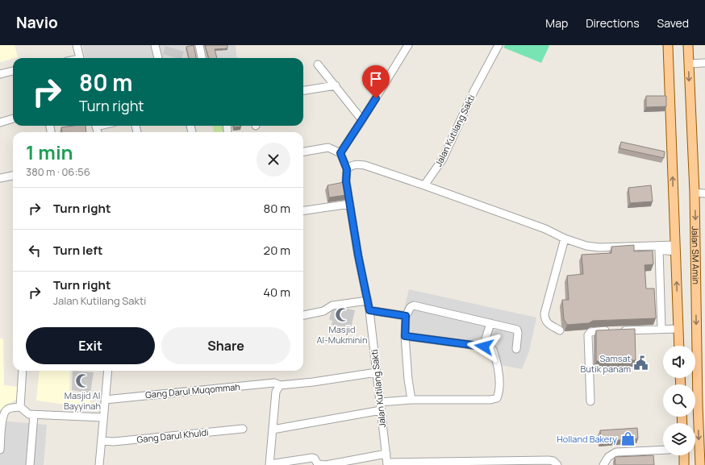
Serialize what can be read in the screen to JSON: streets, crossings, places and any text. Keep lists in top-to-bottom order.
{
  "streets": {
    "main road": ["Jalan SM Amin"],
    "street": ["Jalan Kutilang Sakti", "Gang Darul Muqommah", "Gang Darul Khuldi"]
  },
  "crossings": [
    ["Jalan Kutilang Sakti", "Gang Darul Muqommah"]
  ],
  "places": {
    "mosque": ["Masjid Al-Mukminin", "Masjid Al Bayyinah"],
    "public building": ["Samsat Butik panam"],
    "shop": ["Holland Bakery"]
  },
  "page": {
    "header": "Navio",
    "nav": ["Map", "Directions", "Saved"],
    "turn": ["80 m", "Turn right"],
    "heading": ["1 min", "380 m · 06:56"],
    "list": [
      {
        "name": "Turn right",
        "value": "80 m"
      },
      {
        "name": "Turn left",
        "value": "20 m"
      },
      {
        "name": "Turn right",
        "note": "Jalan Kutilang Sakti",
        "value": "40 m"
      }
    ],
    "buttons": ["Exit", "Share"]
  }
}
